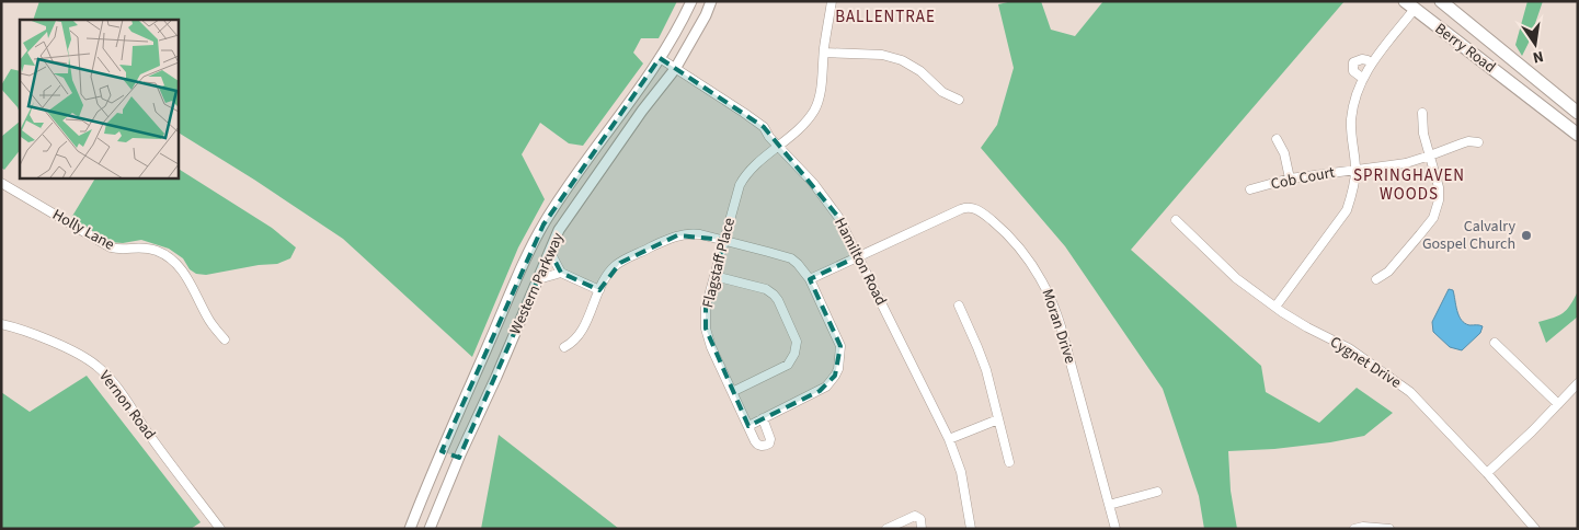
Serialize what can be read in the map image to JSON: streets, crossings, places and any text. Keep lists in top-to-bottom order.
{
  "streets": {
    "highway": ["Berry Road"],
    "main road": ["Western Parkway"],
    "street": [
      "Cob Court",
      "Holly Lane",
      "Hamilton Road",
      "Flagstaff Place",
      "Moran Drive",
      "Cygnet Drive",
      "Vernon Road"
    ]
  },
  "crossings": [
    ["Hamilton Road", "Flagstaff Place"],
    ["Hamilton Road", "Western Parkway"],
    ["Hamilton Road", "Moran Drive"]
  ],
  "districts": ["BALLENTRAE", "SPRINGHAVEN WOODS"],
  "places": ["Calvalry Gospel Church"],
  "north": "bottom"
}
